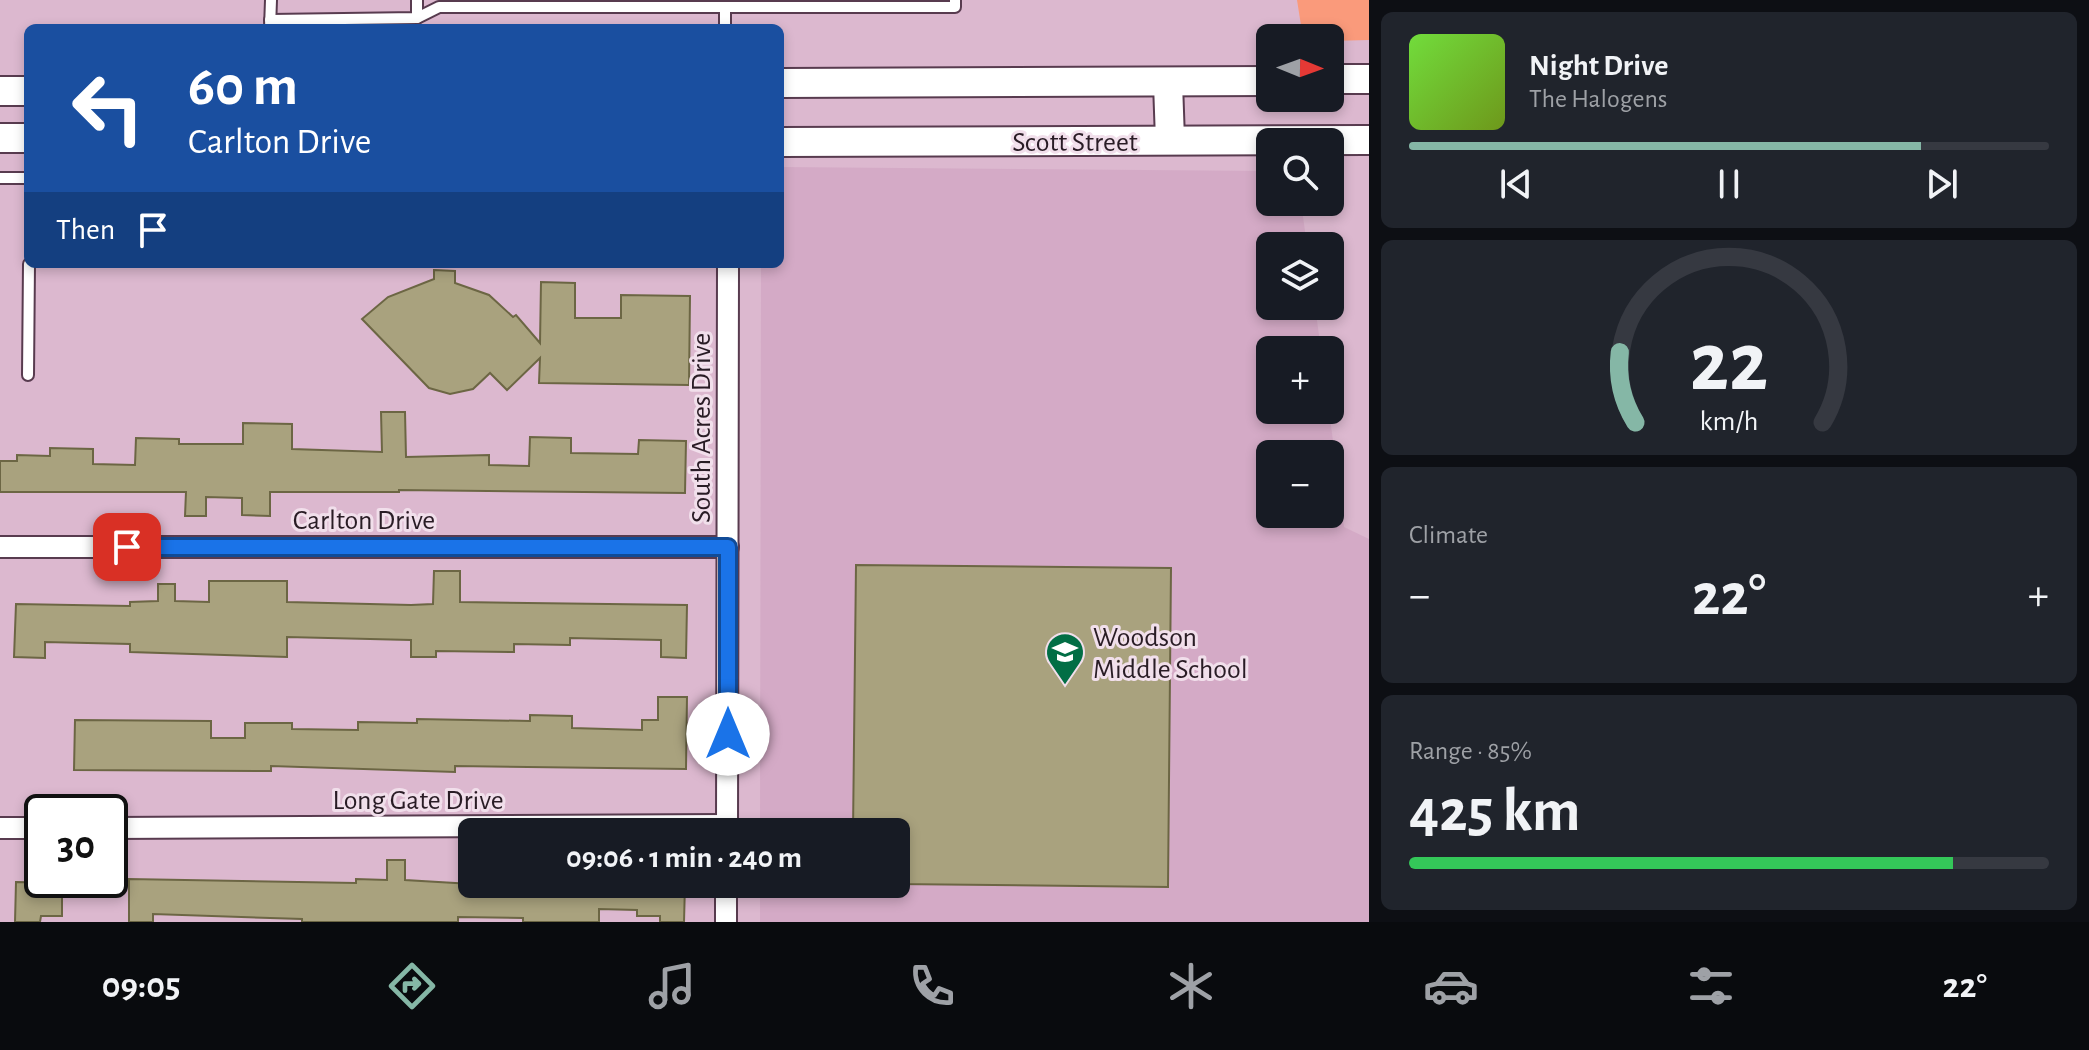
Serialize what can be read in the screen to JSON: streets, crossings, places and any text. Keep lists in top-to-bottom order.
{
  "streets": {
    "main road": ["Scott Street"],
    "street": ["South Acres Drive", "Carlton Drive", "Long Gate Drive"]
  },
  "crossings": [
    ["South Acres Drive", "Carlton Drive"]
  ],
  "places": {
    "school or university": ["Woodson Middle School"]
  },
  "north": "right",
  "page": {
    "map_buttons": ["+", "−"],
    "turn": ["60 m", "Carlton Drive"],
    "song": ["Night Drive", "The Halogens"],
    "then": "Then",
    "tile": [
      "Climate",
      ["Range · 85%", "425 km"]
    ],
    "heat": ["−", "22°", "+"],
    "limit": "30",
    "trip": "09:06 · 1 min · 240 m",
    "tabs": ["09:05", "22°"],
    "gauge": ["22", "km/h"]
  }
}
